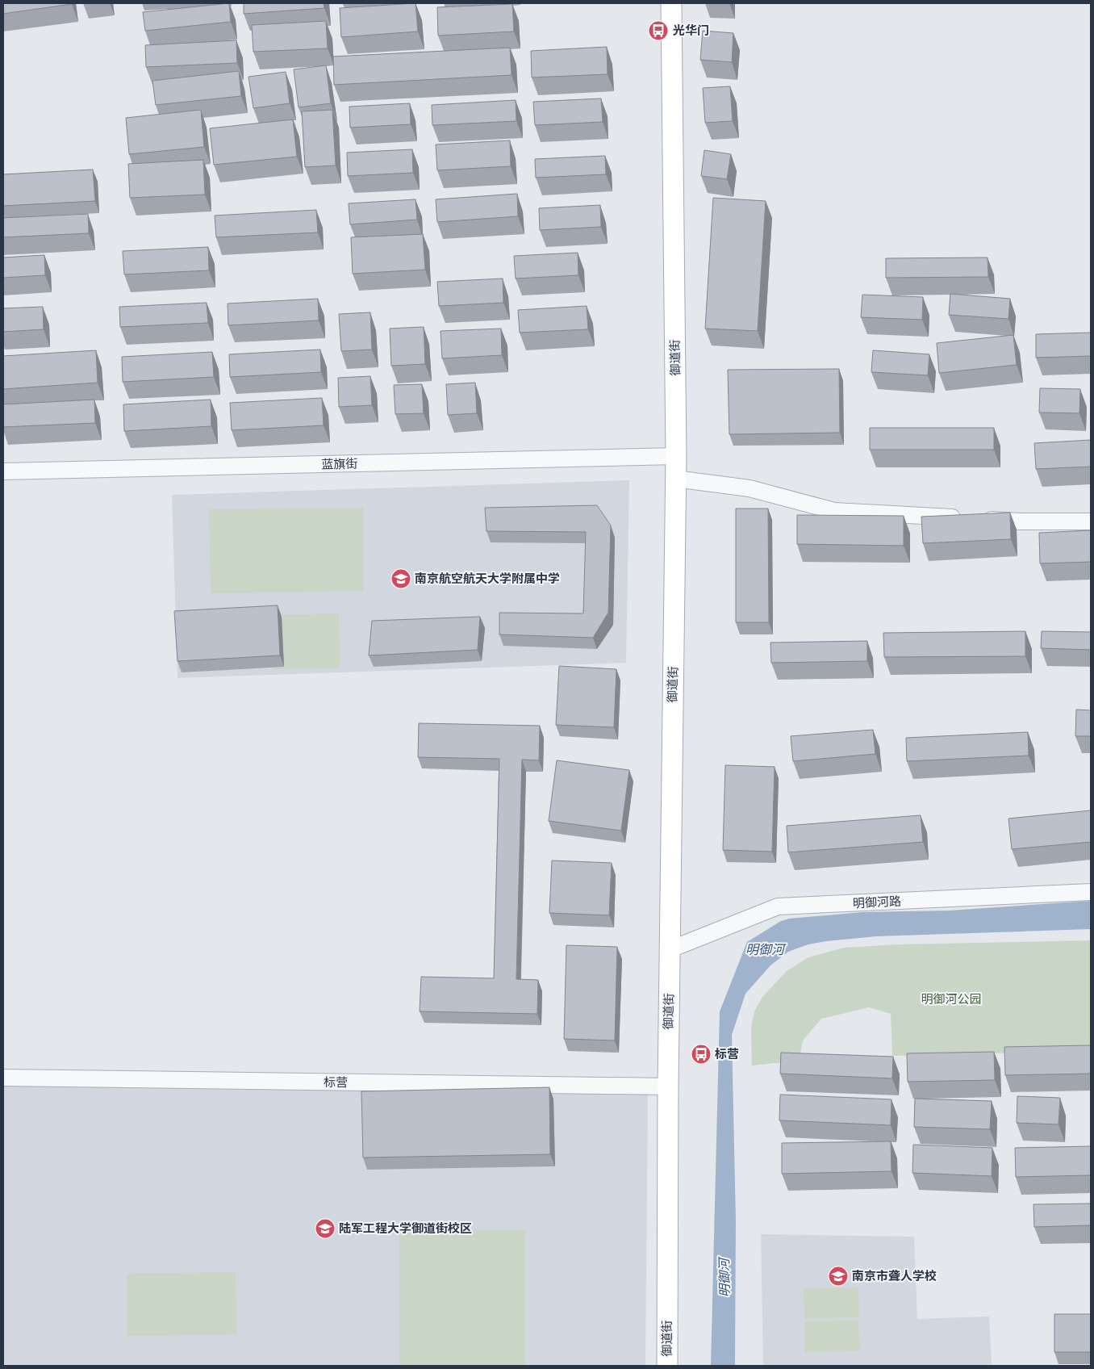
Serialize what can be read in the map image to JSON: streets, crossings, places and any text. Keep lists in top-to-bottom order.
{
  "streets": {
    "main road": ["御道街"],
    "street": ["蓝旗街", "明御河路", "标营"]
  },
  "crossings": [
    ["御道街", "蓝旗街"],
    ["御道街", "明御河路"],
    ["御道街", "标营"]
  ],
  "water": ["明御河"],
  "parks": ["明御河公园"],
  "places": {
    "bus stop": ["光华门", "标营"],
    "school or university": ["南京航空航天大学附属中学", "陆军工程大学御道街校区", "南京市聋人学校"]
  }
}
